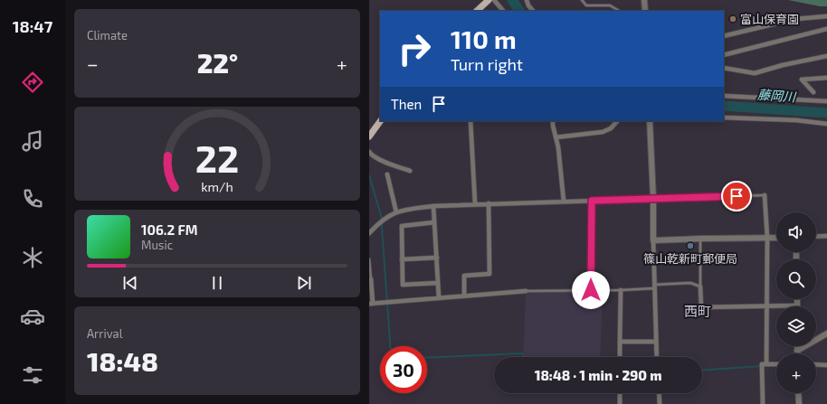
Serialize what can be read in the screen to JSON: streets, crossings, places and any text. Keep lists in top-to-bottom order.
{
  "districts": ["西町"],
  "water": ["藤岡川"],
  "places": ["富山保育園", "篠山乾新町郵便局"],
  "page": {
    "tabs": "18:47",
    "tile": [
      "Climate",
      ["Arrival", "18:48"]
    ],
    "turn": ["110 m", "Turn right"],
    "heat": ["−", "22°", "+"],
    "then": "Then",
    "map_buttons": "+",
    "song": ["106.2 FM", "Music"],
    "limit": "30",
    "trip": "18:48 · 1 min · 290 m",
    "gauge": ["22", "km/h"]
  }
}
